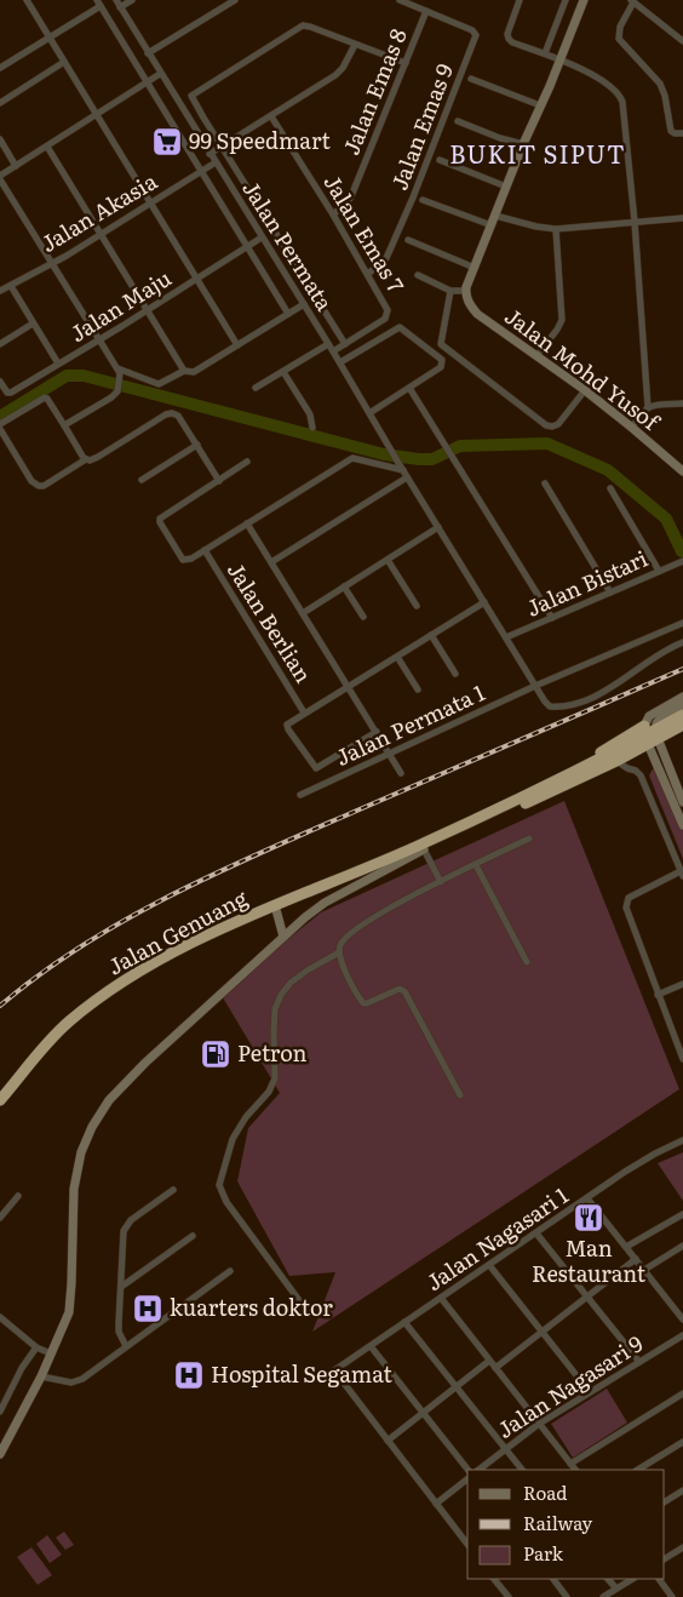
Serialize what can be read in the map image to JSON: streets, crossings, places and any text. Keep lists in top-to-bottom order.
{
  "streets": {
    "highway": ["Jalan Genuang"],
    "street": [
      "Jalan Emas 8",
      "Jalan Emas 9",
      "Jalan Akasia",
      "Jalan Emas 7",
      "Jalan Permata",
      "Jalan Maju",
      "Jalan Mohd Yusof",
      "Jalan Bistari",
      "Jalan Berlian",
      "Jalan Permata 1",
      "Jalan Nagasari 1",
      "Jalan Nagasari 9"
    ]
  },
  "crossings": [
    ["Jalan Emas 8", "Jalan Emas 9"],
    ["Jalan Emas 8", "Jalan Emas 7"],
    ["Jalan Emas 9", "Jalan Emas 7"],
    ["Jalan Akasia", "Jalan Permata"],
    ["Jalan Emas 7", "Jalan Permata"],
    ["Jalan Permata", "Jalan Maju"]
  ],
  "districts": ["BUKIT SIPUT"],
  "places": {
    "supermarket": ["99 Speedmart"],
    "fuel station": ["Petron"],
    "restaurant": ["Man Restaurant"],
    "hospital": ["kuarters doktor", "Hospital Segamat"]
  },
  "legend": ["Road", "Railway", "Park"]
}
